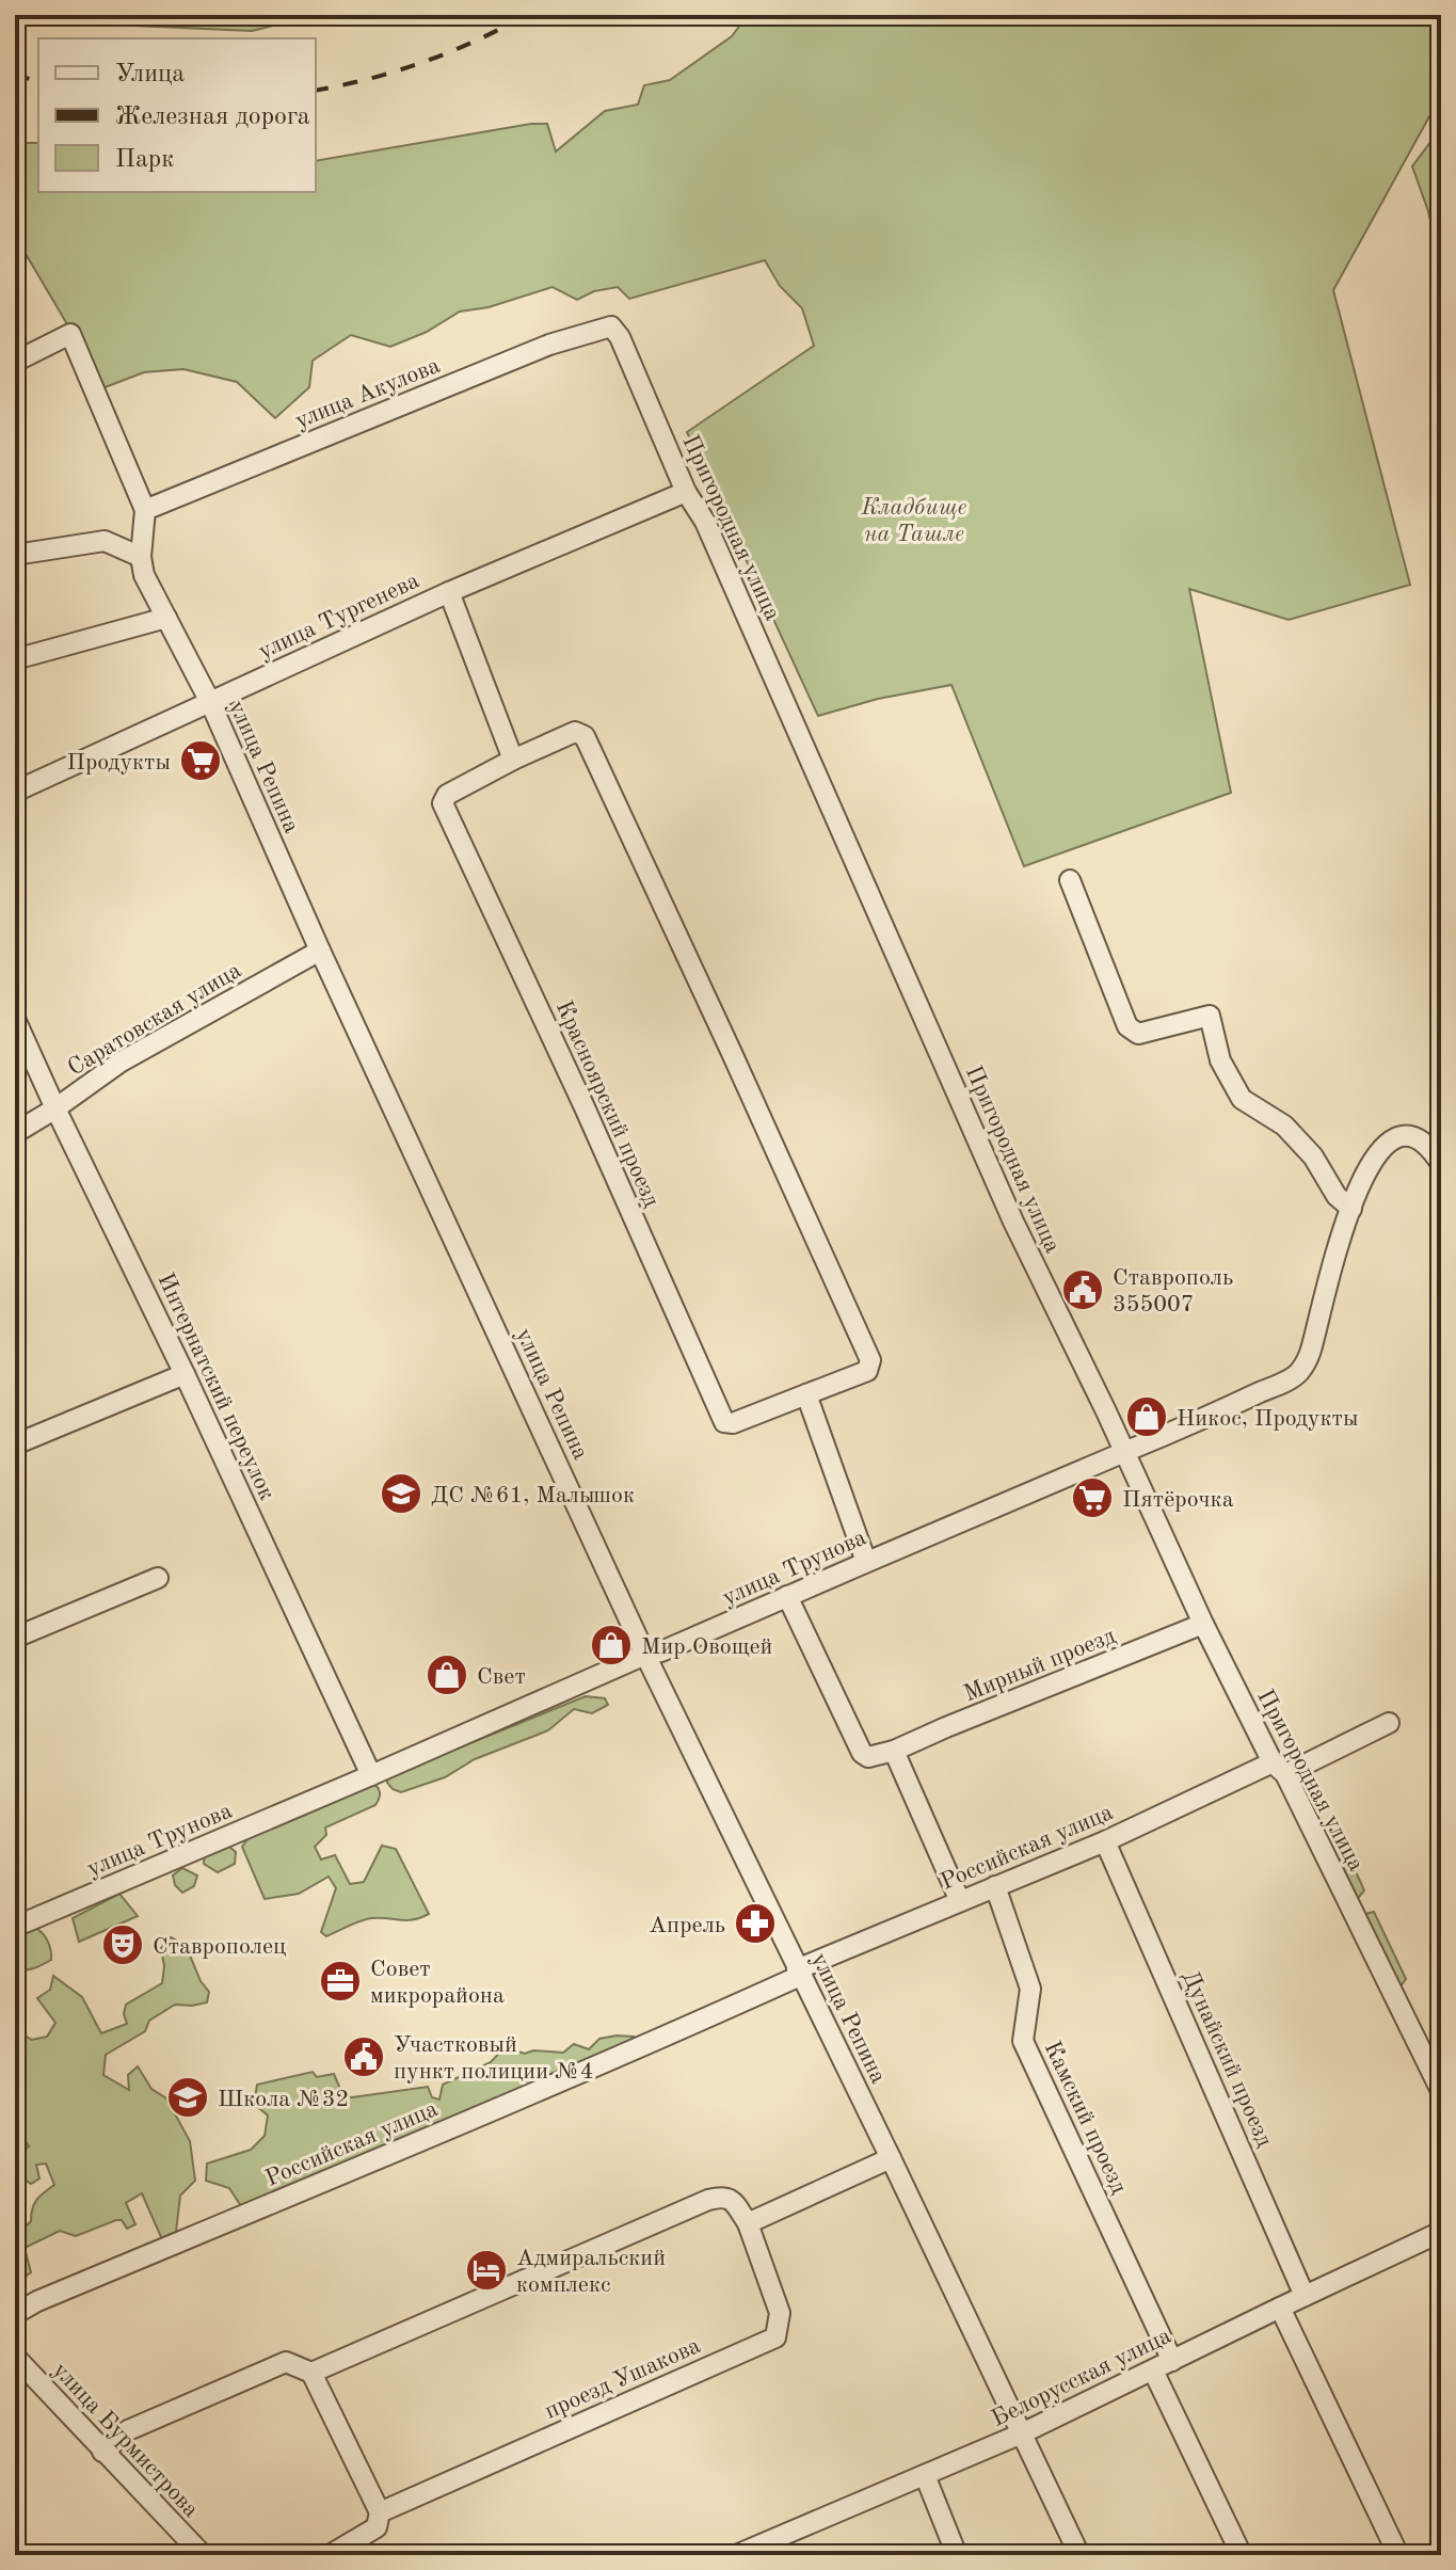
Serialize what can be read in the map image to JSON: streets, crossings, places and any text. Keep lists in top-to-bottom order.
{
  "streets": {
    "street": [
      "улица Акулова",
      "Пригородная улица",
      "улица Тургенева",
      "улица Репина",
      "Саратовская улица",
      "Красноярский проезд",
      "Интернатский переулок",
      "улица Трунова",
      "Мирный проезд",
      "Российская улица",
      "Дунайский проезд",
      "Камский проезд",
      "Белорусская улица",
      "проезд Ушакова",
      "улица Бурмистрова"
    ]
  },
  "crossings": [
    ["улица Акулова", "Пригородная улица"],
    ["улица Акулова", "улица Репина"],
    ["Пригородная улица", "улица Тургенева"],
    ["Пригородная улица", "улица Трунова"],
    ["Пригородная улица", "Мирный проезд"],
    ["Пригородная улица", "Российская улица"],
    ["улица Тургенева", "улица Репина"],
    ["улица Репина", "Саратовская улица"],
    ["улица Репина", "улица Трунова"],
    ["улица Репина", "Российская улица"],
    ["улица Репина", "Белорусская улица"],
    ["Саратовская улица", "Интернатский переулок"],
    ["Интернатский переулок", "улица Трунова"],
    ["Российская улица", "Дунайский проезд"],
    ["Российская улица", "Камский проезд"],
    ["Дунайский проезд", "Белорусская улица"],
    ["Камский проезд", "Белорусская улица"]
  ],
  "parks": ["Кладбище на Ташле"],
  "places": {
    "supermarket": ["Продукты", "Пятёрочка"],
    "public building": ["Ставрополь 355007", "Участковый пункт полиции №4"],
    "shop": ["Никос, Продукты", "Мир Овощей", "Свет"],
    "school or university": ["ДС №61, Малышок", "Школа №32"],
    "pharmacy": ["Апрель"],
    "theatre": ["Ставрополец"],
    "office": ["Совет микрорайона"],
    "hotel": ["Адмиральский комплекс"]
  },
  "legend": ["Улица", "Железная дорога", "Парк"]
}
